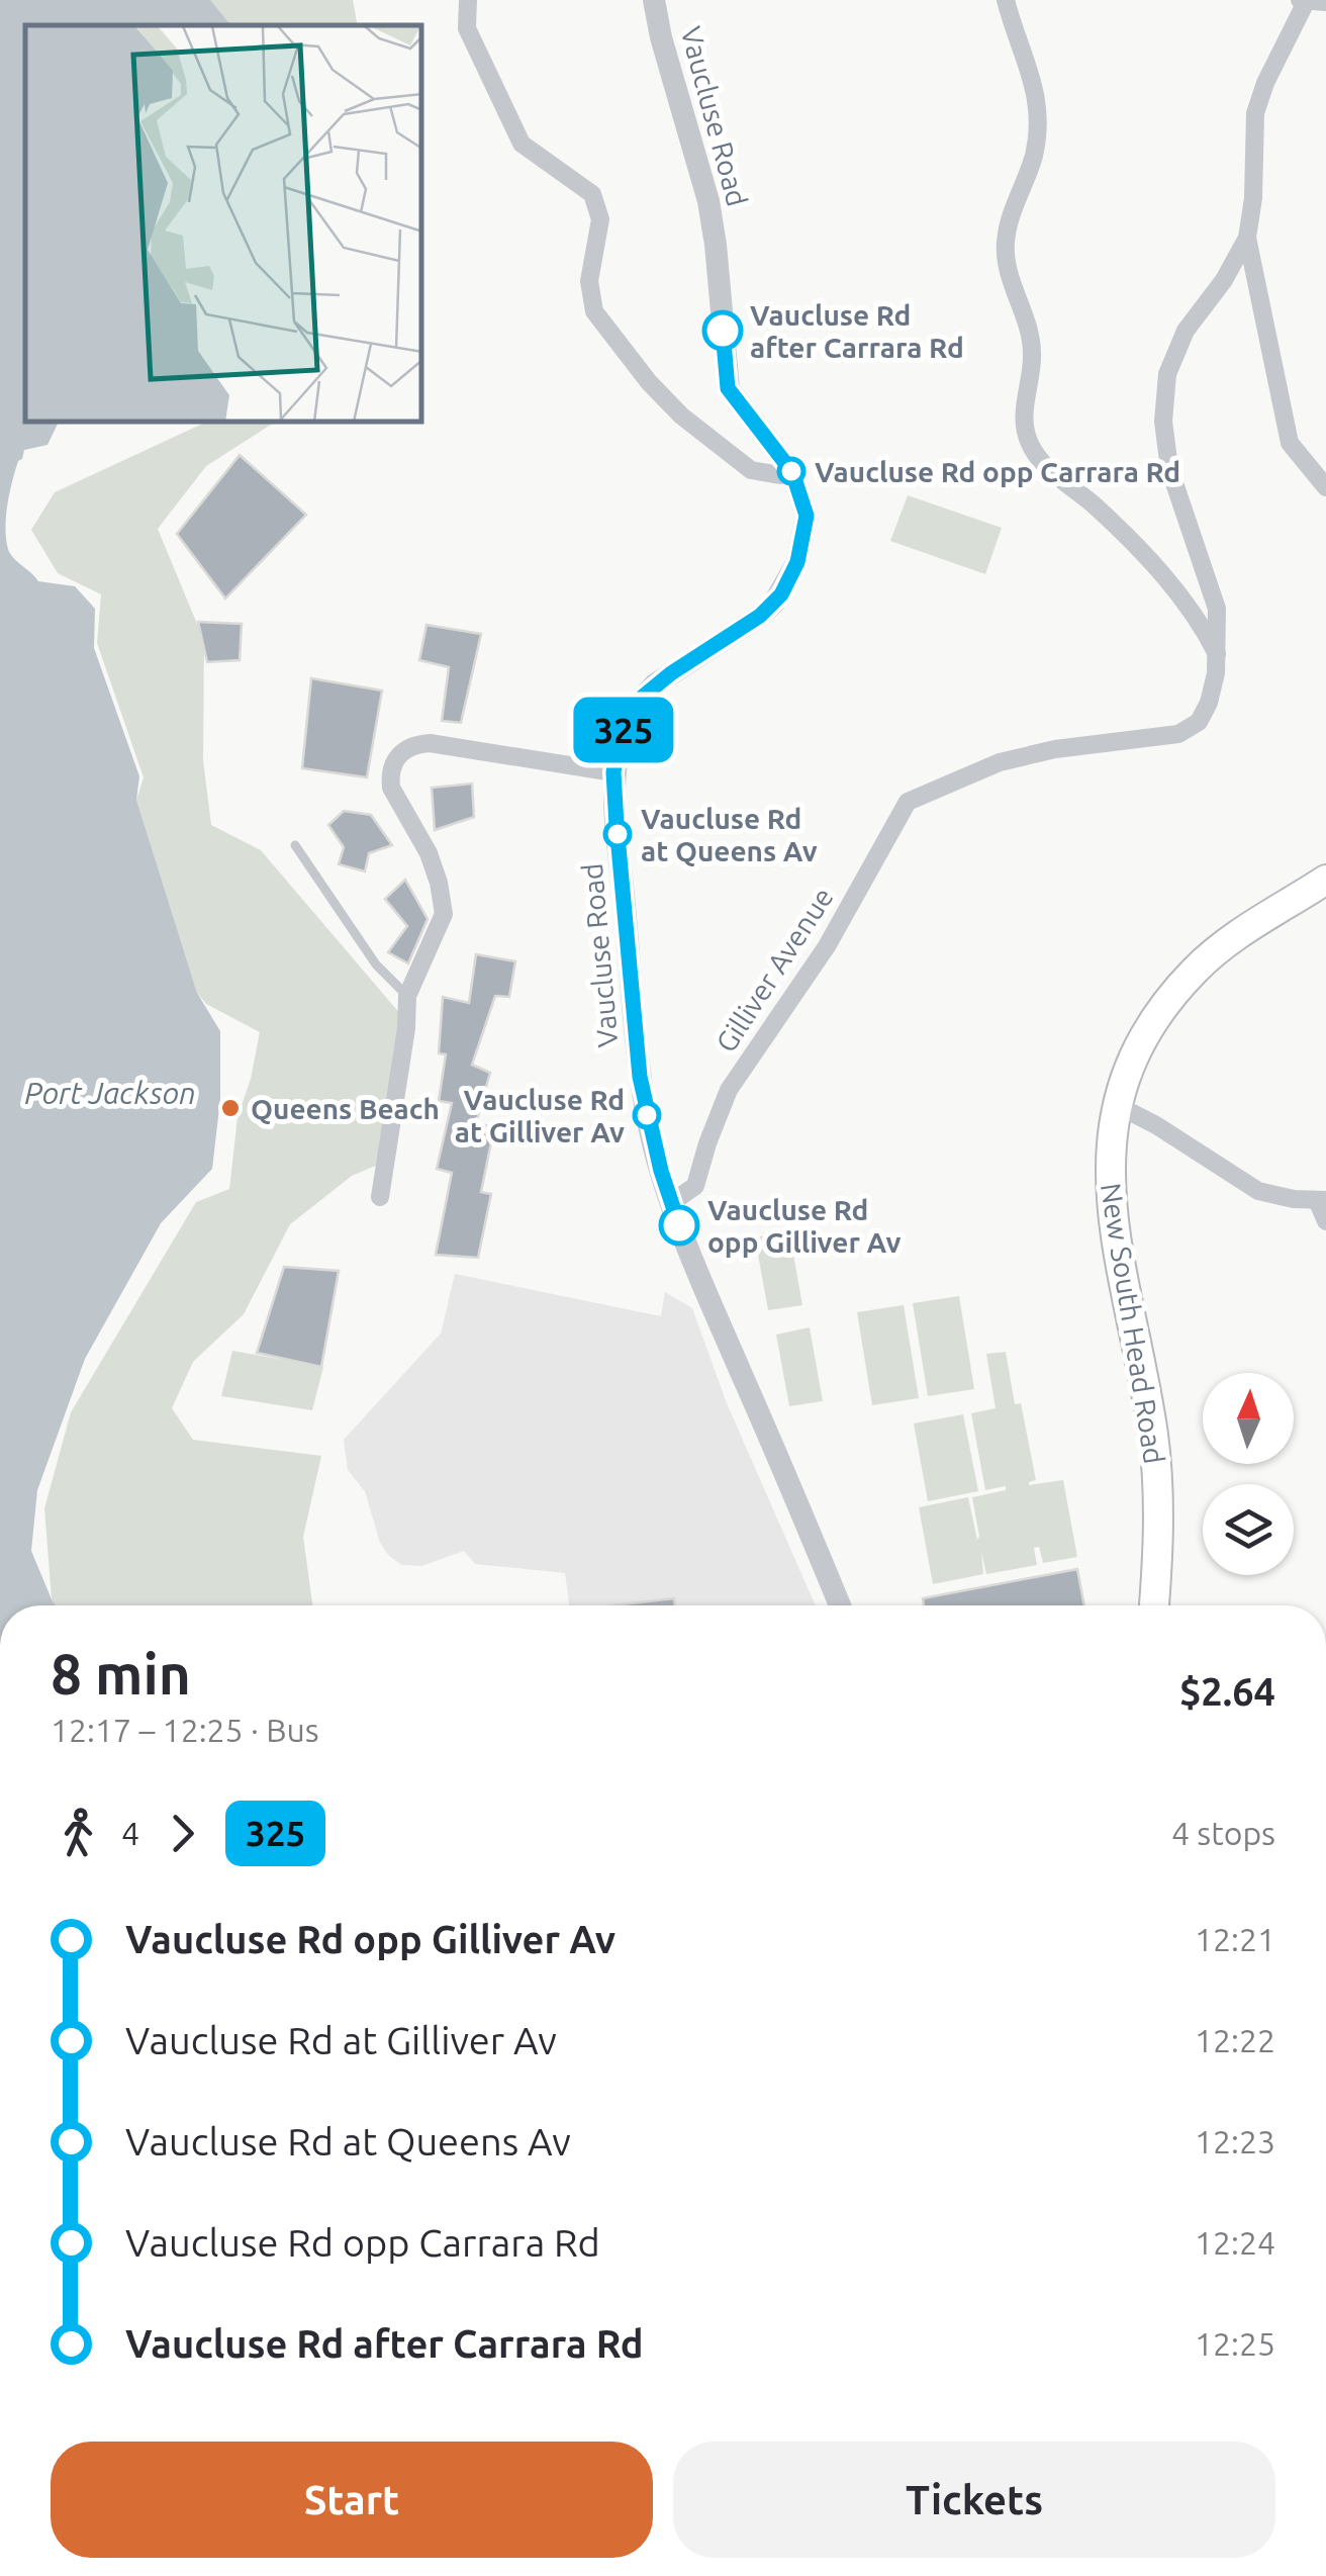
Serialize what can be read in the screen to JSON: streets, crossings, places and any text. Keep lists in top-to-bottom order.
{
  "streets": {
    "main road": ["New South Head Road"],
    "street": ["Vaucluse Road", "Gilliver Avenue"]
  },
  "crossings": [
    ["Vaucluse Road", "Gilliver Avenue"]
  ],
  "water": ["Port Jackson"],
  "places": [
    "Vaucluse Rd after Carrara Rd",
    "Vaucluse Rd opp Carrara Rd",
    "Vaucluse Rd at Queens Av",
    "Queens Beach",
    "Vaucluse Rd at Gilliver Av",
    "Vaucluse Rd opp Gilliver Av"
  ],
  "lines": ["bus line 325"],
  "north": "top",
  "page": {
    "on_map": "325",
    "heading": ["8 min", "12:17 – 12:25 · Bus", "$2.64"],
    "legs": ["4", "325", "4 stops"],
    "list": [
      {
        "name": "Vaucluse Rd opp Gilliver Av",
        "value": "12:21"
      },
      {
        "name": "Vaucluse Rd at Gilliver Av",
        "value": "12:22"
      },
      {
        "name": "Vaucluse Rd at Queens Av",
        "value": "12:23"
      },
      {
        "name": "Vaucluse Rd opp Carrara Rd",
        "value": "12:24"
      },
      {
        "name": "Vaucluse Rd after Carrara Rd",
        "value": "12:25"
      }
    ],
    "buttons": ["Start", "Tickets"]
  }
}
